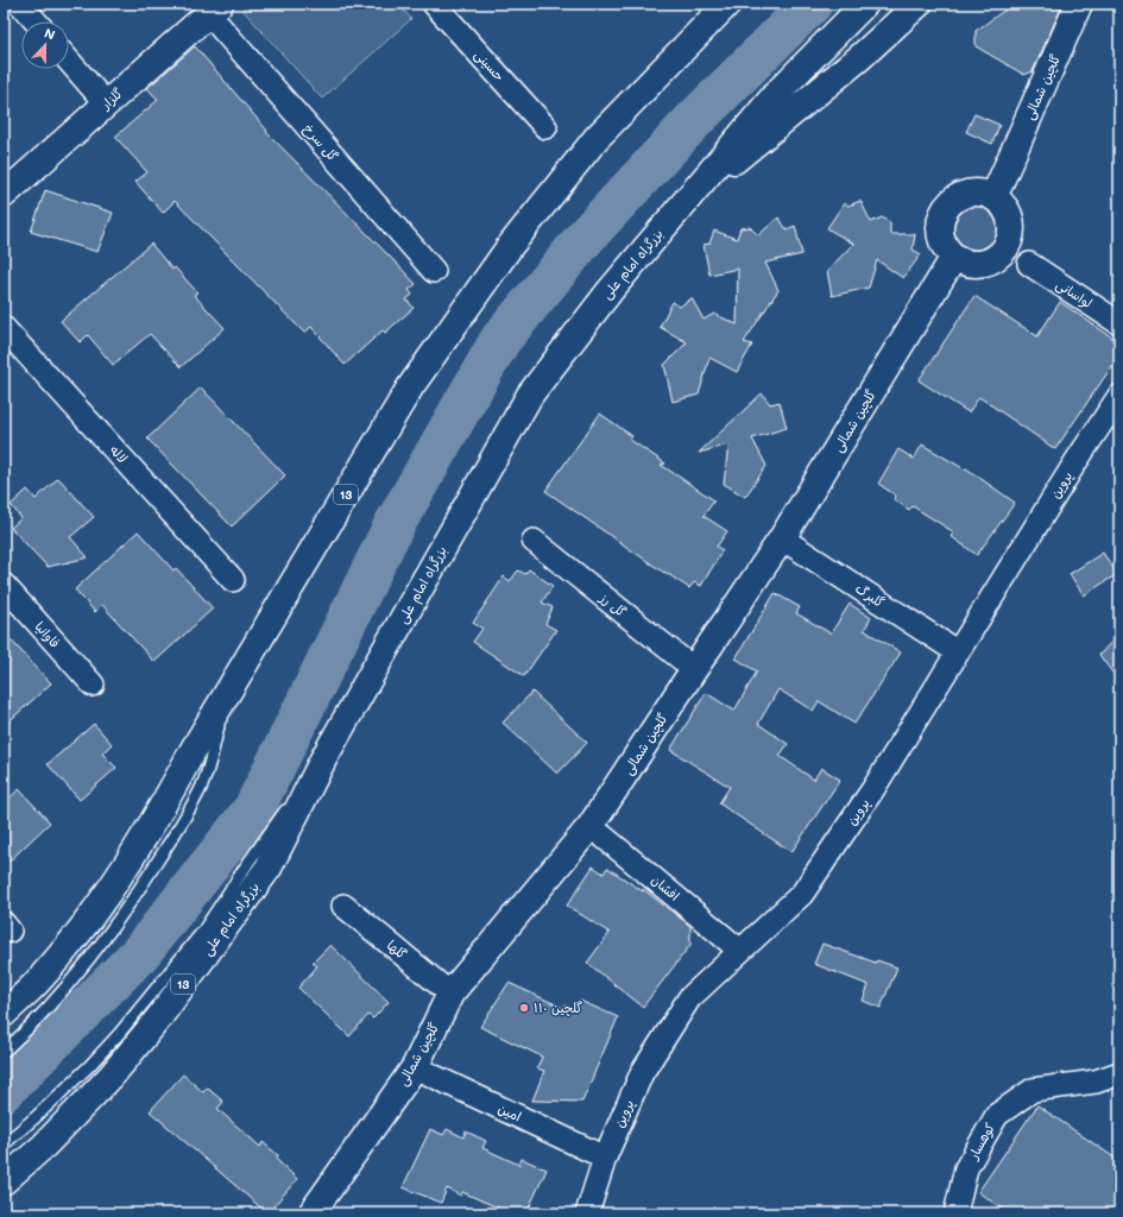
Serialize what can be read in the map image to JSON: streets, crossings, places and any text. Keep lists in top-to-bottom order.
{
  "streets": {
    "main road": [
      "گلچین شمالی",
      "گلزار",
      "بزرگراه امام علی",
      "13"
    ],
    "street": [
      "حسینی",
      "گل سرخ",
      "لواسانی",
      "لاله",
      "پروین",
      "گلبرگ",
      "گل رز",
      "فاوانیا",
      "افشان",
      "گلها",
      "امین",
      "کوهسار"
    ]
  },
  "crossings": [
    ["گلچین شمالی", "گلبرگ"],
    ["گلچین شمالی", "گل رز"],
    ["گلچین شمالی", "افشان"],
    ["گلچین شمالی", "گلها"],
    ["گلچین شمالی", "امین"],
    ["گلزار", "گل سرخ"],
    ["پروین", "گلبرگ"],
    ["پروین", "افشان"],
    ["پروین", "امین"]
  ],
  "places": ["گلچین ۱۱۰"],
  "north": "top"
}
